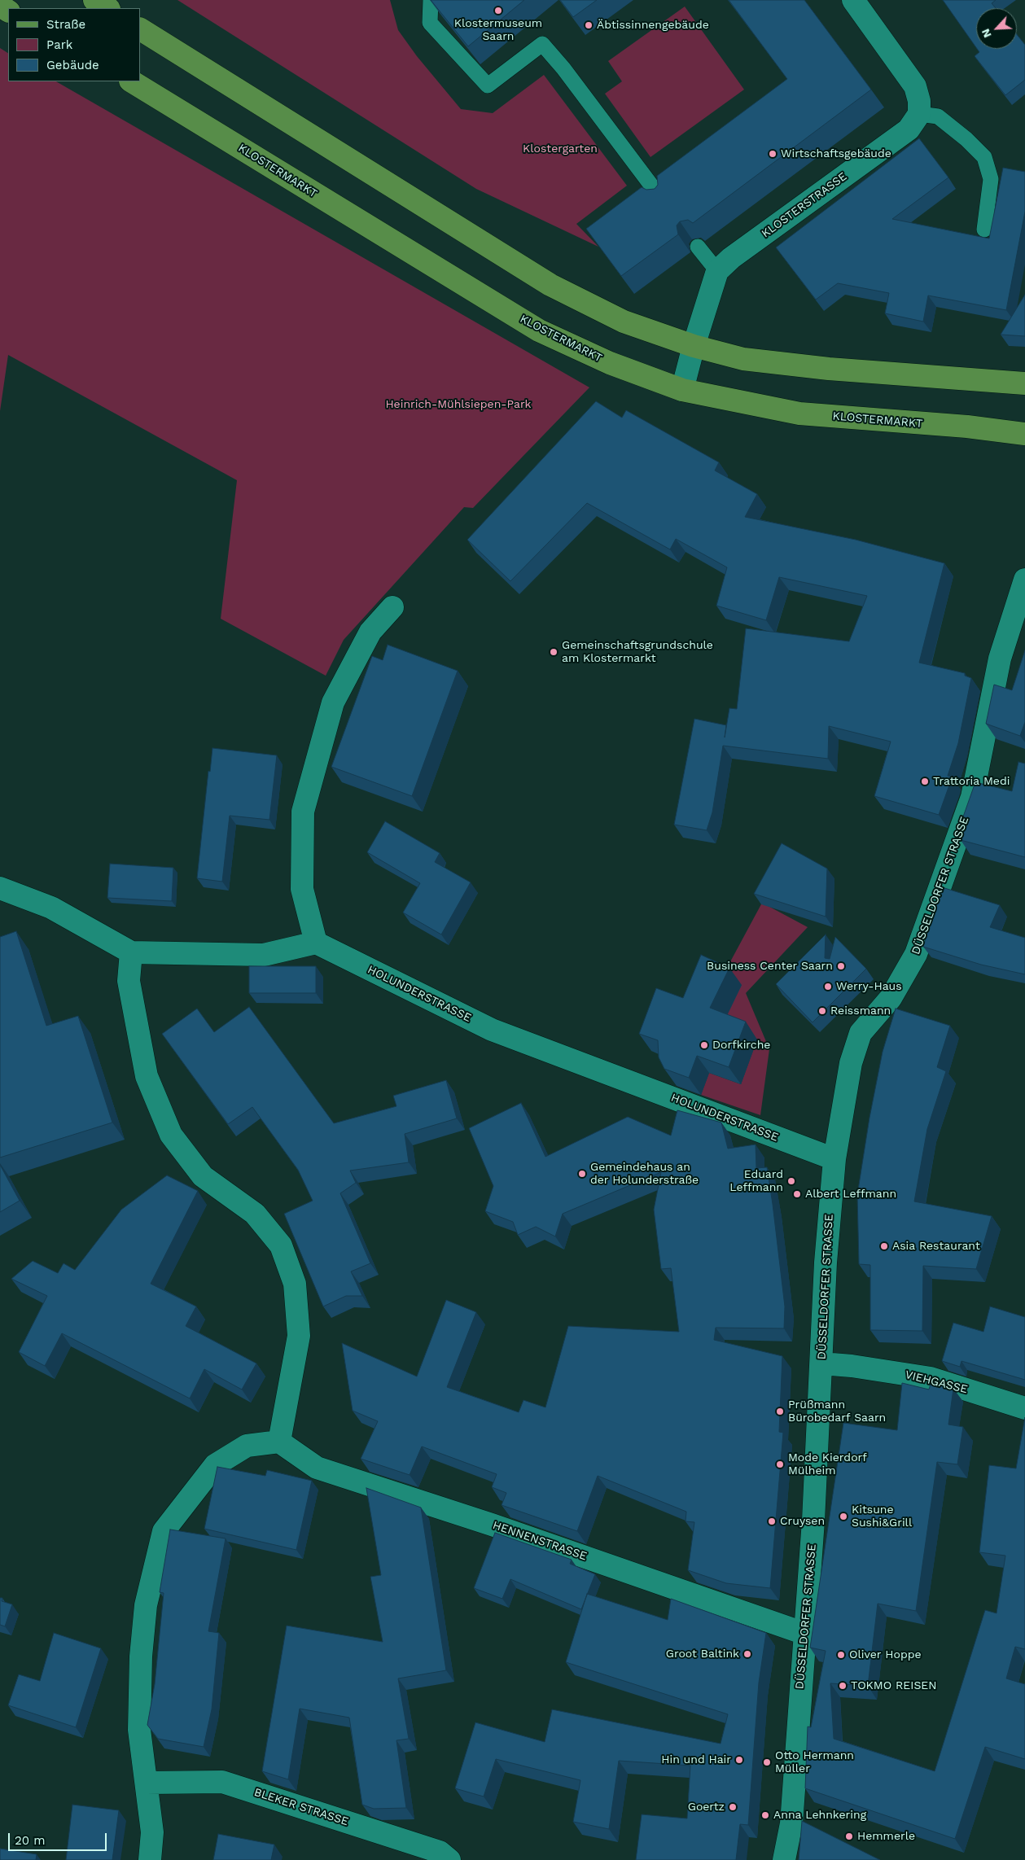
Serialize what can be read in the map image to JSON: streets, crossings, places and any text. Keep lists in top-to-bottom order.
{
  "streets": {
    "main road": ["KLOSTERMARKT"],
    "street": [
      "KLOSTERSTRASSE",
      "DÜSSELDORFER STRASSE",
      "HOLUNDERSTRASSE",
      "VIEHGASSE",
      "HENNENSTRASSE",
      "BLEKER STRASSE"
    ]
  },
  "crossings": [
    ["KLOSTERMARKT", "KLOSTERSTRASSE"],
    ["DÜSSELDORFER STRASSE", "HOLUNDERSTRASSE"],
    ["DÜSSELDORFER STRASSE", "VIEHGASSE"],
    ["DÜSSELDORFER STRASSE", "HENNENSTRASSE"]
  ],
  "parks": ["Klostergarten", "Heinrich-Mühlsiepen-Park"],
  "places": [
    "Klostermuseum Saarn",
    "Äbtissinnengebäude",
    "Wirtschaftsgebäude",
    "Gemeinschaftsgrundschule am Klostermarkt",
    "Trattoria Medi",
    "Business Center Saarn",
    "Werry-Haus",
    "Reissmann",
    "Dorfkirche",
    "Gemeindehaus an der Holunderstraße",
    "Eduard Leffmann",
    "Albert Leffmann",
    "Asia Restaurant",
    "Prüßmann Bürobedarf Saarn",
    "Mode Kierdorf Mülheim",
    "Kitsune Sushi&Grill",
    "Cruysen",
    "Groot Baltink",
    "Oliver Hoppe",
    "TOKMO REISEN",
    "Hin und Hair",
    "Otto Hermann Müller",
    "Goertz",
    "Anna Lehnkering",
    "Hemmerle"
  ],
  "legend": ["Straße", "Park", "Gebäude"],
  "scale_bar": "20 m",
  "north": "bottom left"
}
